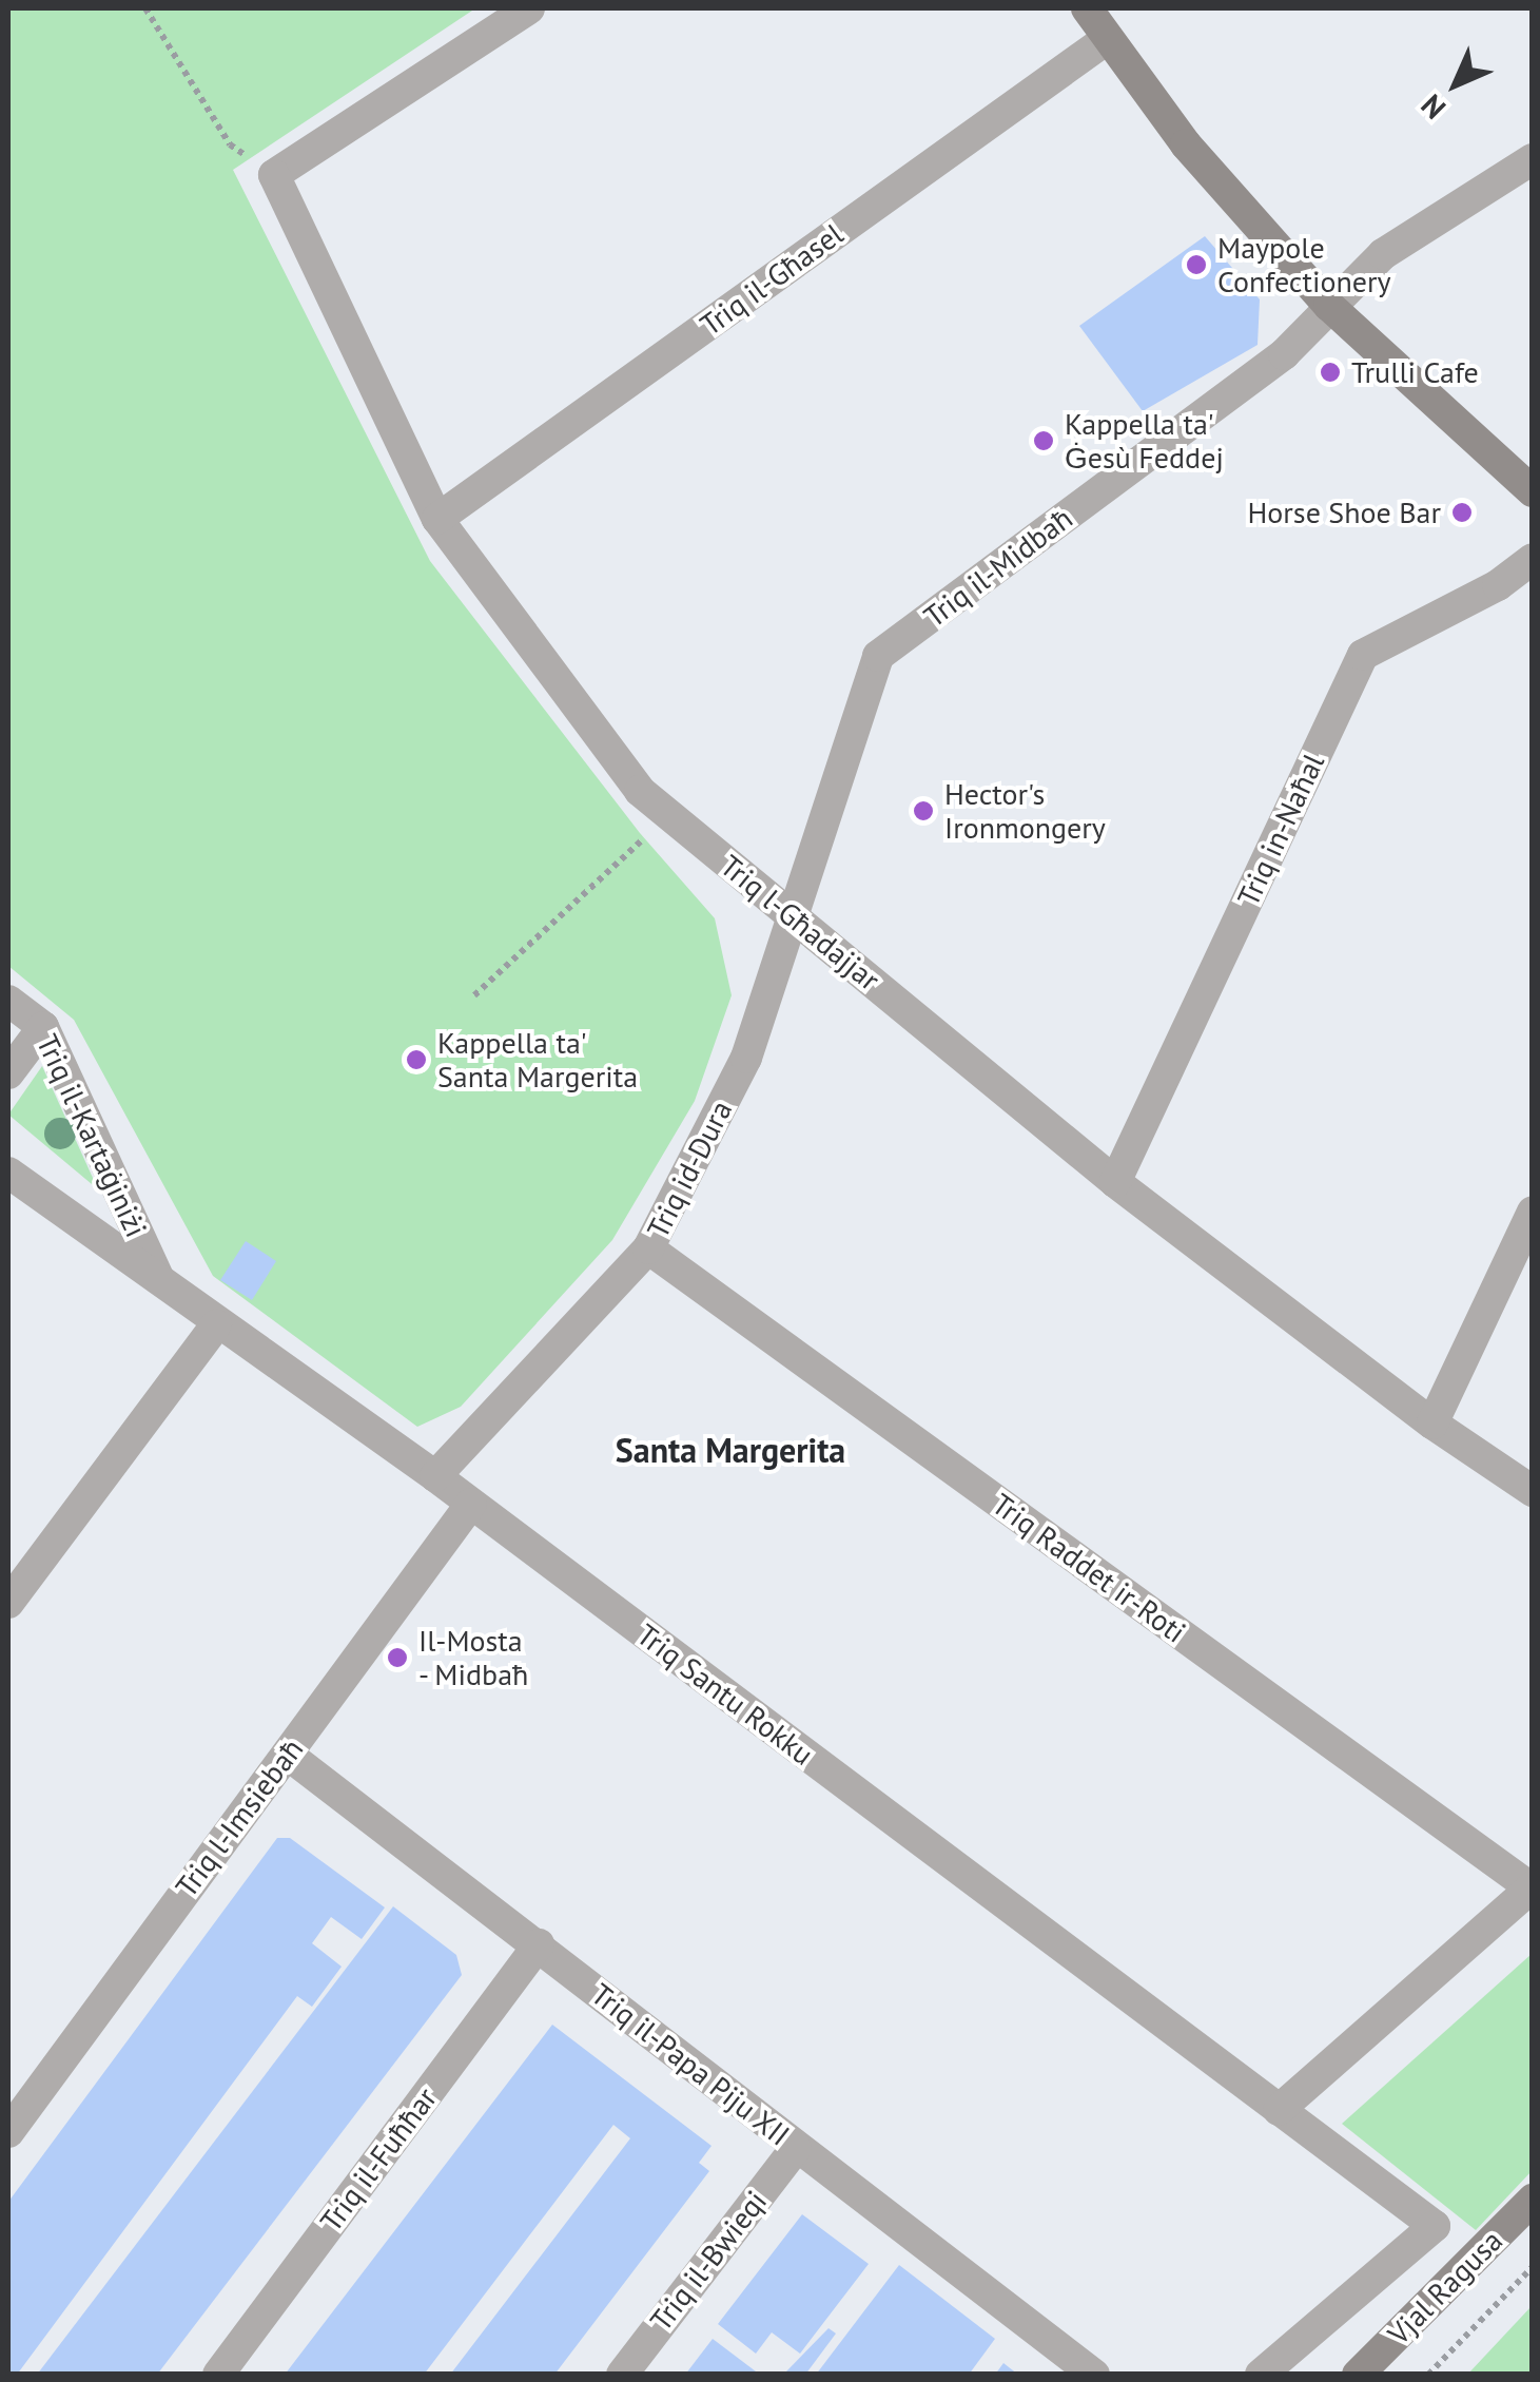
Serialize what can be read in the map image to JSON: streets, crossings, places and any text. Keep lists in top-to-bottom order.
{
  "streets": {
    "street": [
      "Triq il-Għasel",
      "Triq il-Midbaħ",
      "Triq in-Naħal",
      "Triq l-Għadajjar",
      "Triq il-Kartaġiniżi",
      "Triq id-Dura",
      "Triq Raddet ir-Roti",
      "Triq Santu Rokku",
      "Triq l-Imsiebaħ",
      "Triq il-Papa Piju XII",
      "Triq il-Fuħħar",
      "Triq il-Bwieqi",
      "Vjal Ragusa"
    ]
  },
  "crossings": [
    ["Triq il-Għasel", "Triq l-Għadajjar"],
    ["Triq il-Midbaħ", "Triq l-Għadajjar"],
    ["Triq il-Midbaħ", "Triq id-Dura"],
    ["Triq in-Naħal", "Triq l-Għadajjar"],
    ["Triq l-Għadajjar", "Triq id-Dura"],
    ["Triq il-Kartaġiniżi", "Triq Santu Rokku"],
    ["Triq id-Dura", "Triq Raddet ir-Roti"],
    ["Triq id-Dura", "Triq Santu Rokku"],
    ["Triq Santu Rokku", "Triq l-Imsiebaħ"],
    ["Triq l-Imsiebaħ", "Triq il-Papa Piju XII"],
    ["Triq il-Papa Piju XII", "Triq il-Fuħħar"],
    ["Triq il-Papa Piju XII", "Triq il-Bwieqi"]
  ],
  "districts": ["Santa Margerita"],
  "places": [
    "Maypole Confectionery",
    "Trulli Cafe",
    "Kappella ta' Ġesù Feddej",
    "Horse Shoe Bar",
    "Hector's Ironmongery",
    "Kappella ta' Santa Margerita",
    "Il-Mosta - Midbaħ"
  ],
  "north": "bottom left"
}
